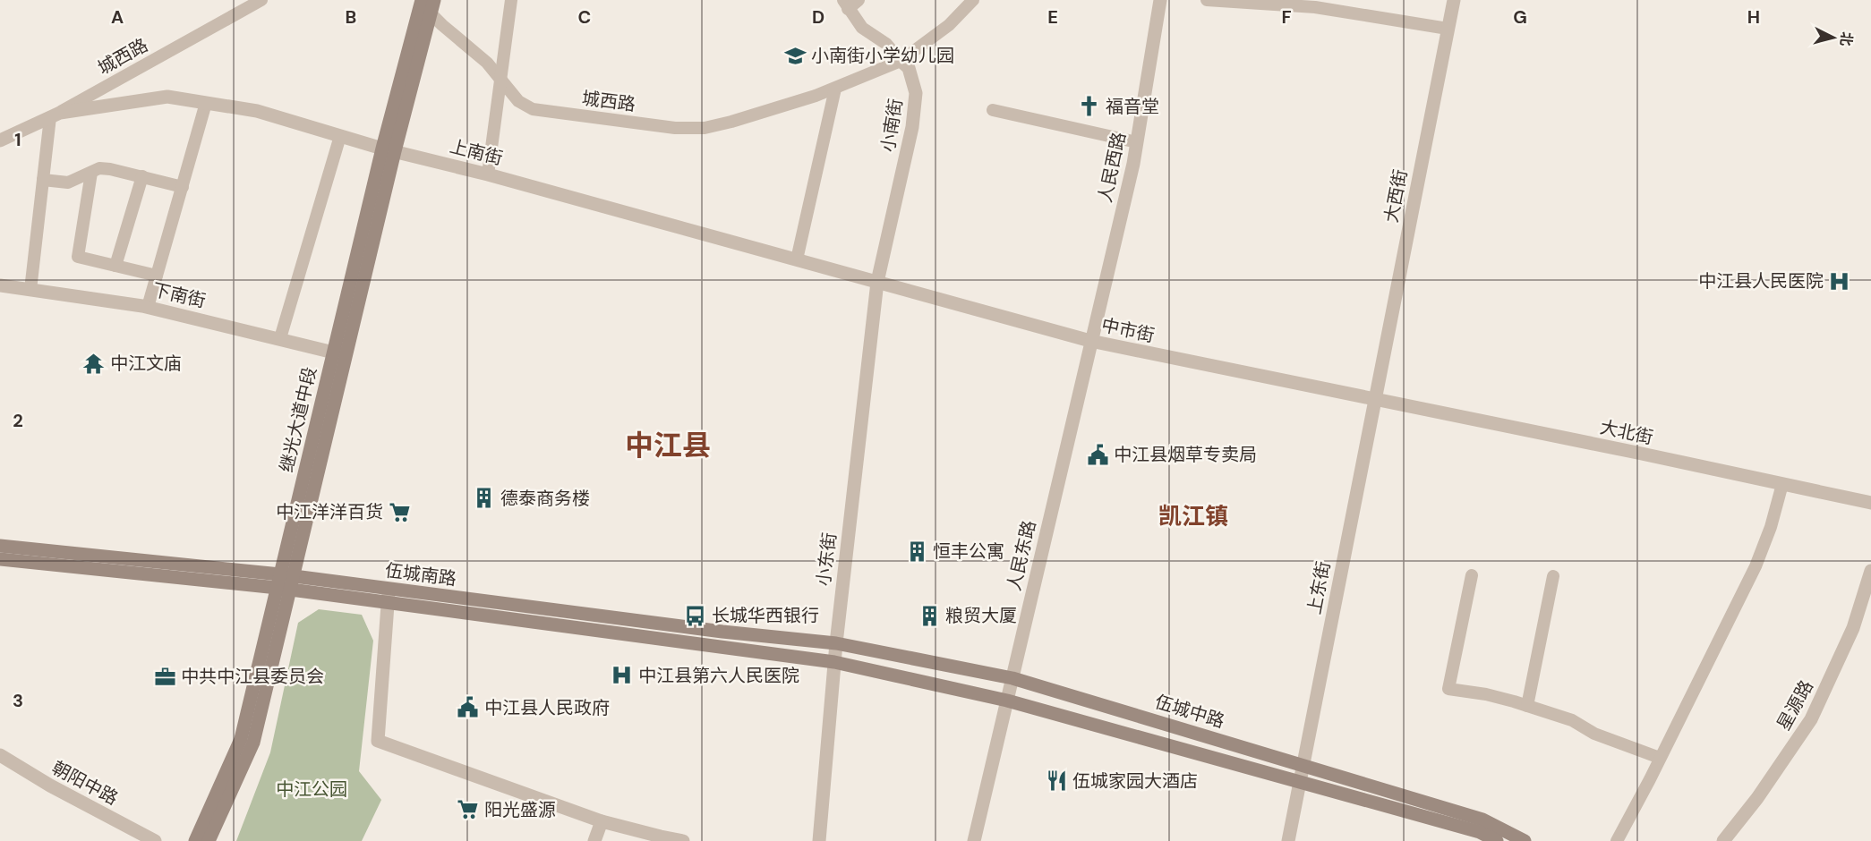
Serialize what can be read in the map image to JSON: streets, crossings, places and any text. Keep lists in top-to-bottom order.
{
  "streets": {
    "main road": ["继光大道中段", "伍城南路", "伍城中路"],
    "street": [
      "城西路",
      "小南街",
      "上南街",
      "人民西路",
      "大西街",
      "下南街",
      "中市街",
      "大北街",
      "人民东路",
      "小东街",
      "上东街",
      "星源路",
      "朝阳中路"
    ]
  },
  "crossings": [
    ["城西路", "小南街"],
    ["城西路", "上南街"],
    ["城西路", "继光大道中段"],
    ["小南街", "上南街"],
    ["小南街", "中市街"],
    ["小南街", "小东街"],
    ["上南街", "中市街"],
    ["上南街", "继光大道中段"],
    ["上南街", "小东街"],
    ["人民西路", "中市街"],
    ["人民西路", "人民东路"],
    ["大西街", "中市街"],
    ["大西街", "大北街"],
    ["大西街", "上东街"],
    ["下南街", "继光大道中段"],
    ["中市街", "大北街"],
    ["中市街", "人民东路"],
    ["中市街", "小东街"],
    ["中市街", "上东街"],
    ["继光大道中段", "伍城南路"],
    ["大北街", "上东街"],
    ["人民东路", "伍城中路"],
    ["小东街", "伍城南路"],
    ["小东街", "伍城中路"],
    ["伍城南路", "伍城中路"],
    ["上东街", "伍城中路"]
  ],
  "districts": ["中江县", "凯江镇"],
  "parks": ["中江公园"],
  "places": {
    "school or university": ["小南街小学幼儿园"],
    "church": ["福音堂"],
    "hospital": ["中江县人民医院", "中江县第六人民医院"],
    "temple": ["中江文庙"],
    "public building": ["中江县烟草专卖局", "中江县人民政府"],
    "building": ["德泰商务楼", "恒丰公寓", "粮贸大厦"],
    "supermarket": ["中江洋洋百货", "阳光盛源"],
    "bus stop": ["长城华西银行"],
    "office": ["中共中江县委员会"],
    "restaurant": ["伍城家园大酒店"]
  },
  "north": "right",
  "grid": {
    "columns": [
      "A",
      "B",
      "C",
      "D",
      "E",
      "F",
      "G",
      "H"
    ],
    "rows": ["1", "2", "3"]
  }
}
